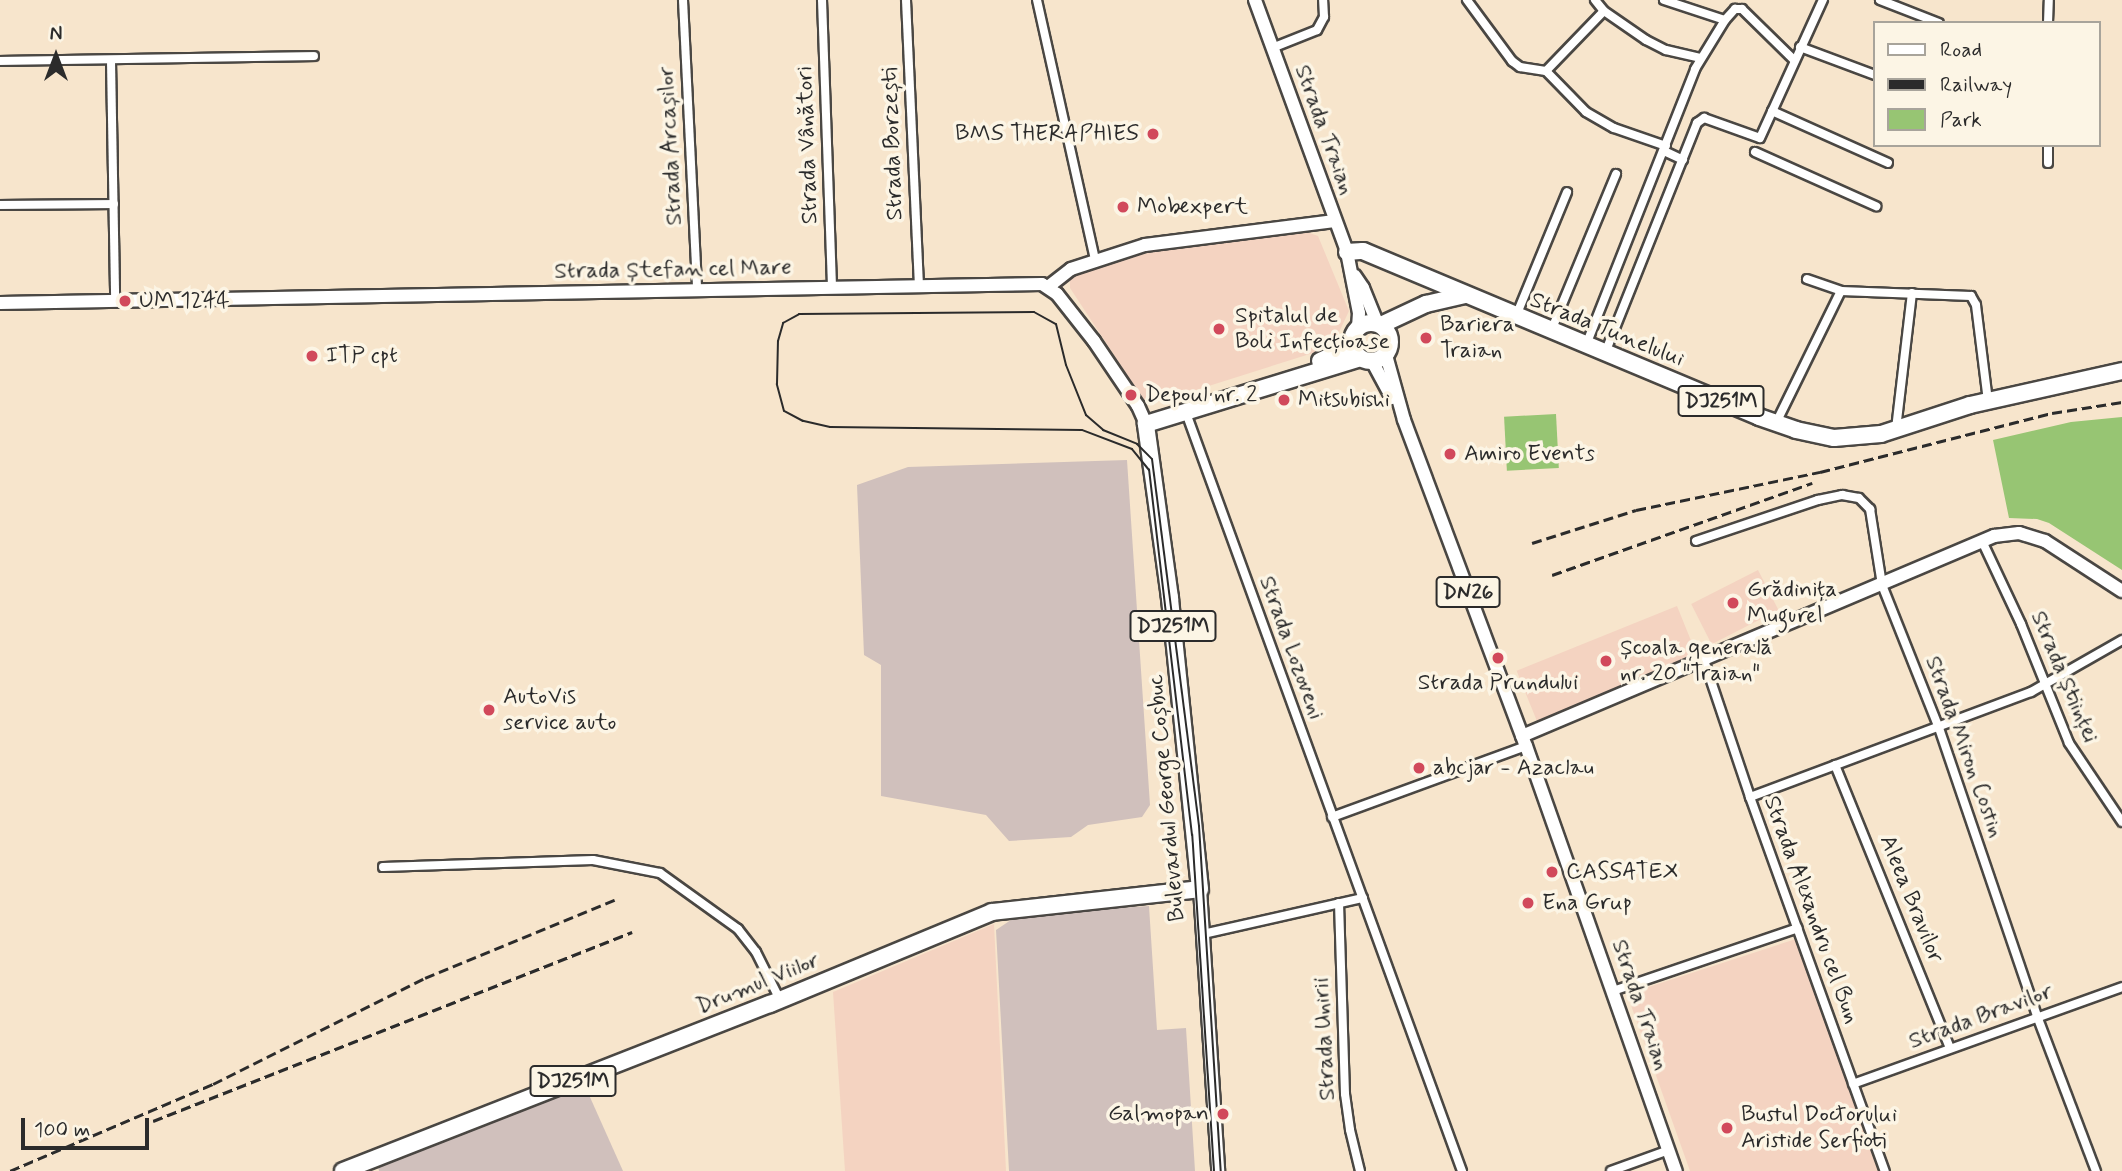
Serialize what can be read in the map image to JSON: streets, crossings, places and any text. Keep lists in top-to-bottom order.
{
  "streets": {
    "highway": [
      "Strada Tunelului",
      "DJ251M",
      "Bulevardul George Coșbuc",
      "Drumul Viilor"
    ],
    "main road": ["Strada Traian", "Strada Ștefan cel Mare", "DN26"],
    "street": [
      "Strada Borzești",
      "Strada Vânători",
      "Strada Arcașilor",
      "Strada Lozoveni",
      "Strada Științei",
      "Strada Miron Costin",
      "Aleea Bravilor",
      "Strada Alexandru cel Bun",
      "Strada Bravilor",
      "Strada Unirii"
    ]
  },
  "crossings": [
    ["Strada Traian", "DJ251M"],
    ["Strada Borzești", "Strada Ștefan cel Mare"],
    ["Strada Vânători", "Strada Ștefan cel Mare"],
    ["Strada Arcașilor", "Strada Ștefan cel Mare"],
    ["Strada Ștefan cel Mare", "Bulevardul George Coșbuc"],
    ["Strada Tunelului", "DJ251M"],
    ["Strada Miron Costin", "Strada Bravilor"],
    ["Bulevardul George Coșbuc", "Drumul Viilor"],
    ["Aleea Bravilor", "Strada Bravilor"],
    ["Strada Alexandru cel Bun", "Strada Bravilor"]
  ],
  "places": [
    "BMS THERAPHIES",
    "Mobexpert",
    "UM 1244",
    "Spitalul de Boli Infecțioase",
    "Bariera Traian",
    "ITP cpt",
    "Depoul nr. 2",
    "Mitsubishi",
    "Amiro Events",
    "Grădinița Mugurel",
    "Strada Prundului",
    "Școala generală nr. 20 \"Traian\"",
    "AutoVis service auto",
    "abcjar - Azaclau",
    "CASSATEX",
    "Ena Grup",
    "Galmopan",
    "Bustul Doctorului Aristide Serfioti"
  ],
  "legend": ["Road", "Railway", "Park"],
  "scale_bar": "100 m",
  "north": "top"
}
